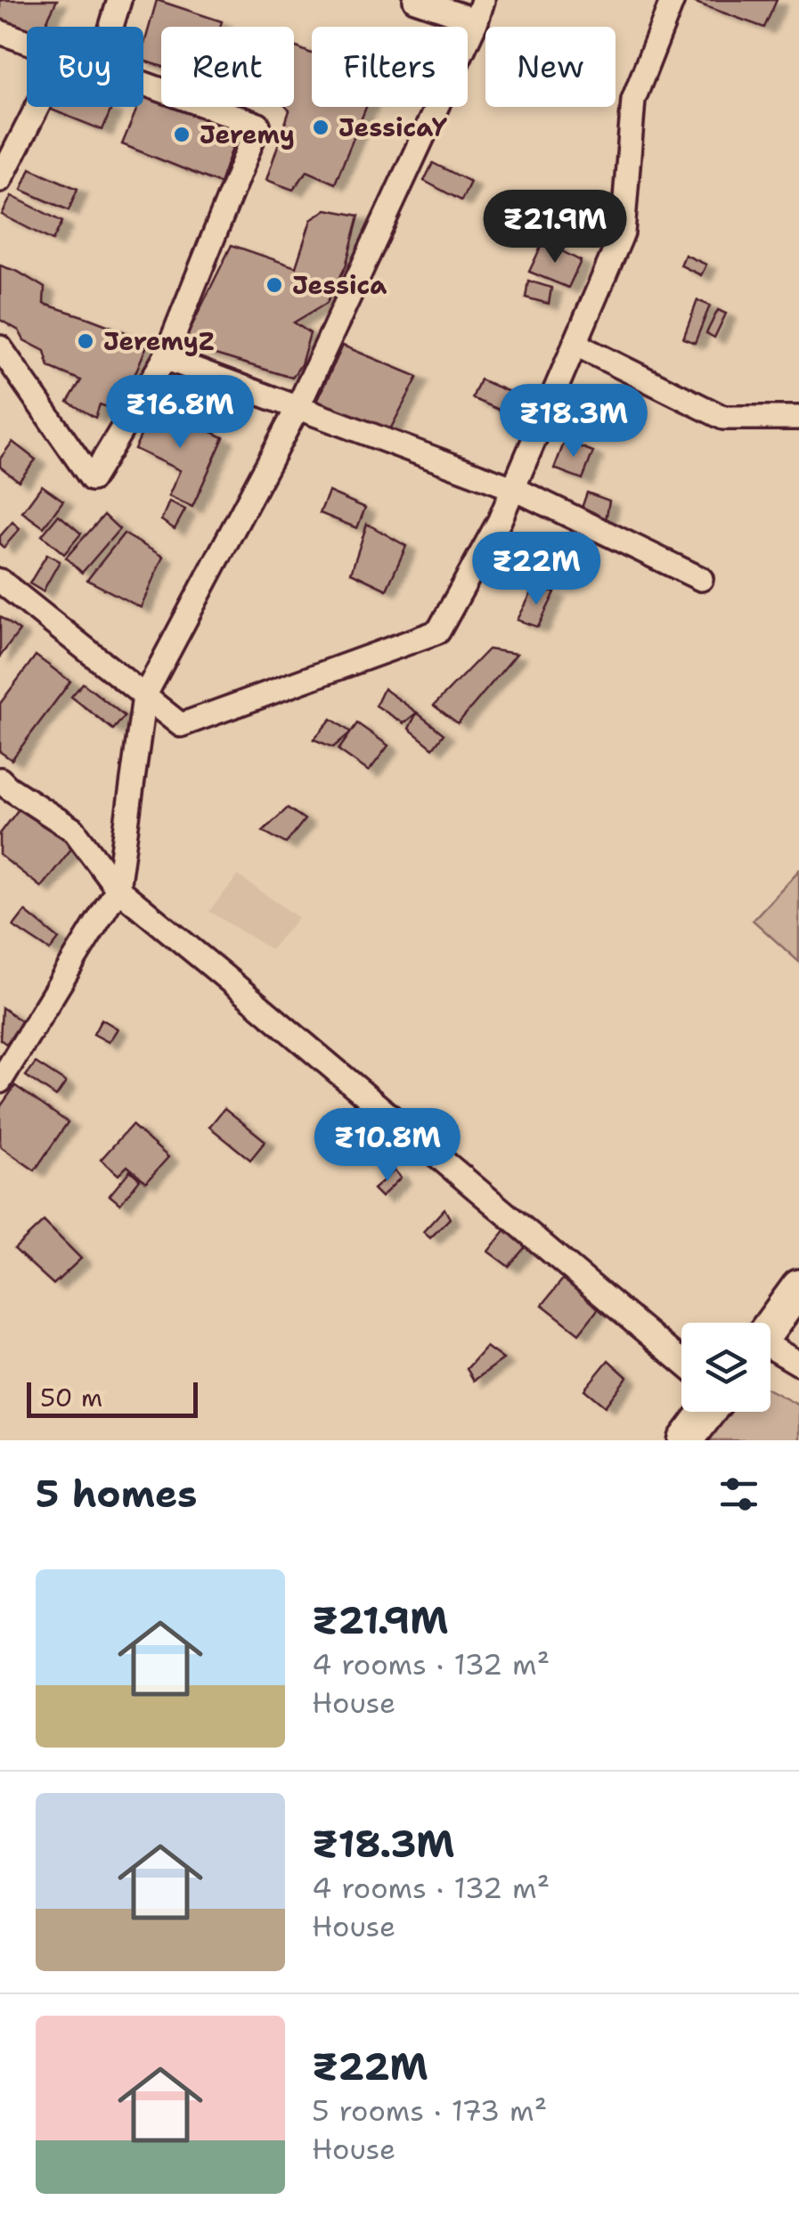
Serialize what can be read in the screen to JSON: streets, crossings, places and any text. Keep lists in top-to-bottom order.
{
  "places": [
    "JessicaY",
    "Jeremy",
    "Jessica",
    "JeremyZ"
  ],
  "scale_bar": "50 m",
  "page": {
    "chip": [
      "Buy",
      "Rent",
      "Filters",
      "New"
    ],
    "price": [
      "₹21.9M",
      "₹16.8M",
      "₹18.3M",
      "₹22M",
      "₹10.8M"
    ],
    "scale": "50 m",
    "heading": "5 homes",
    "list": [
      {
        "name": "₹21.9M",
        "note": "4 rooms · 132 m² · House"
      },
      {
        "name": "₹18.3M",
        "note": "4 rooms · 132 m² · House"
      },
      {
        "name": "₹22M",
        "note": "5 rooms · 173 m² · House"
      }
    ]
  }
}
